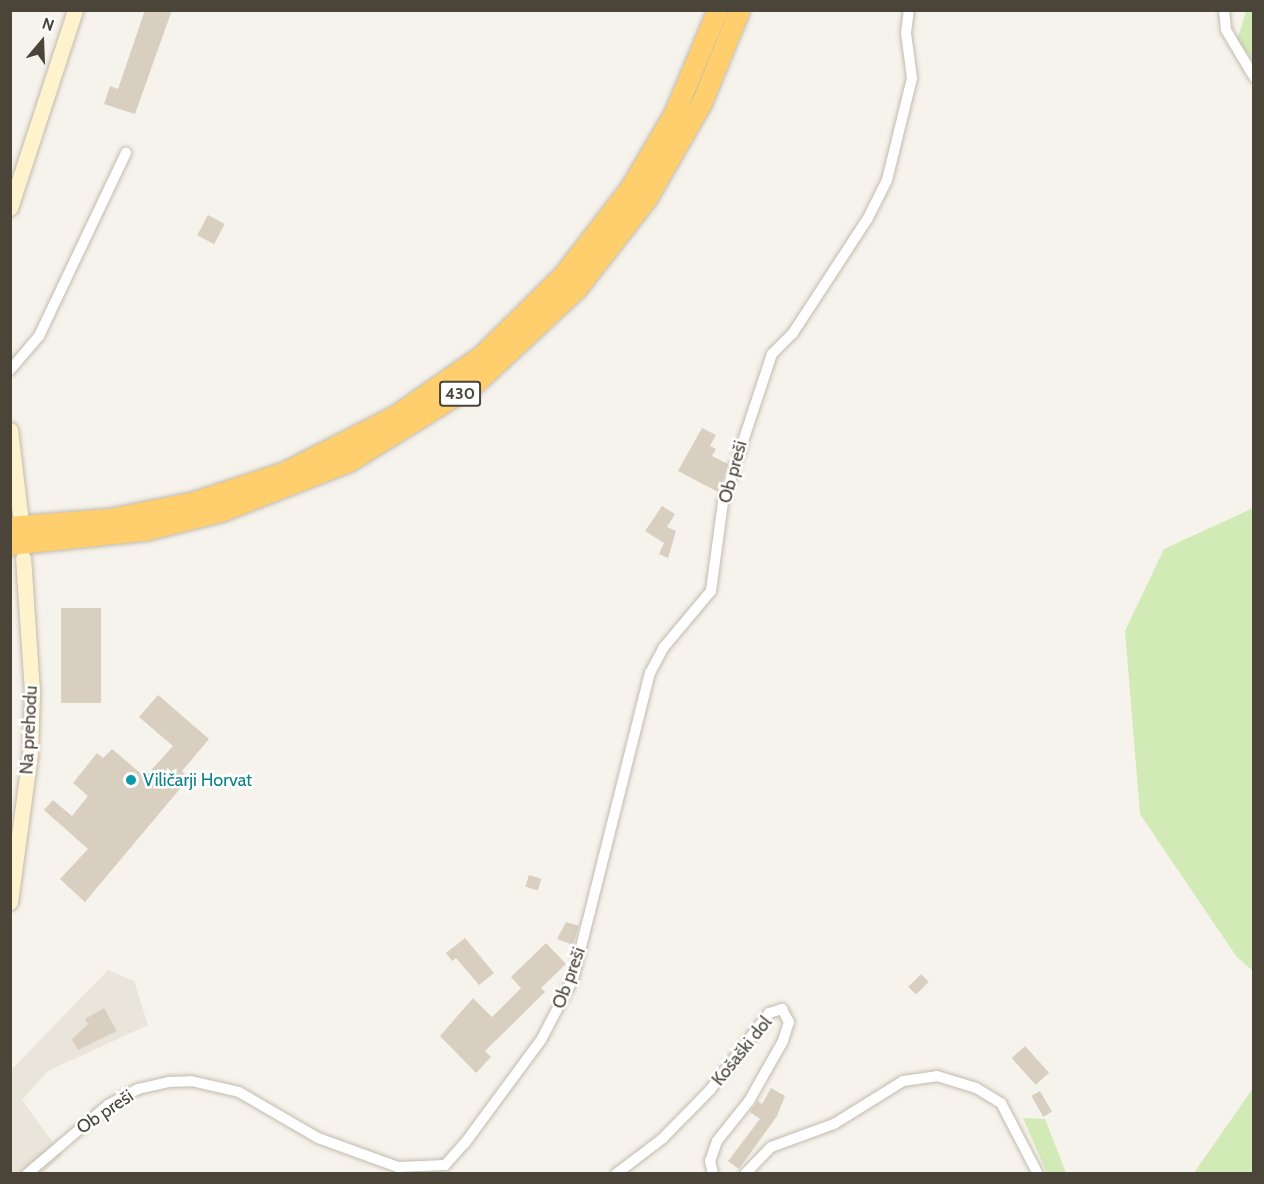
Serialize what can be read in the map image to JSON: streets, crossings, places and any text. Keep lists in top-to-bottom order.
{
  "streets": {
    "highway": ["430"],
    "street": ["Ob preši", "Na prehodu", "Košaški dol"]
  },
  "crossings": [
    ["430", "Na prehodu"]
  ],
  "places": ["Viličarji Horvat"],
  "north": "top"
}
